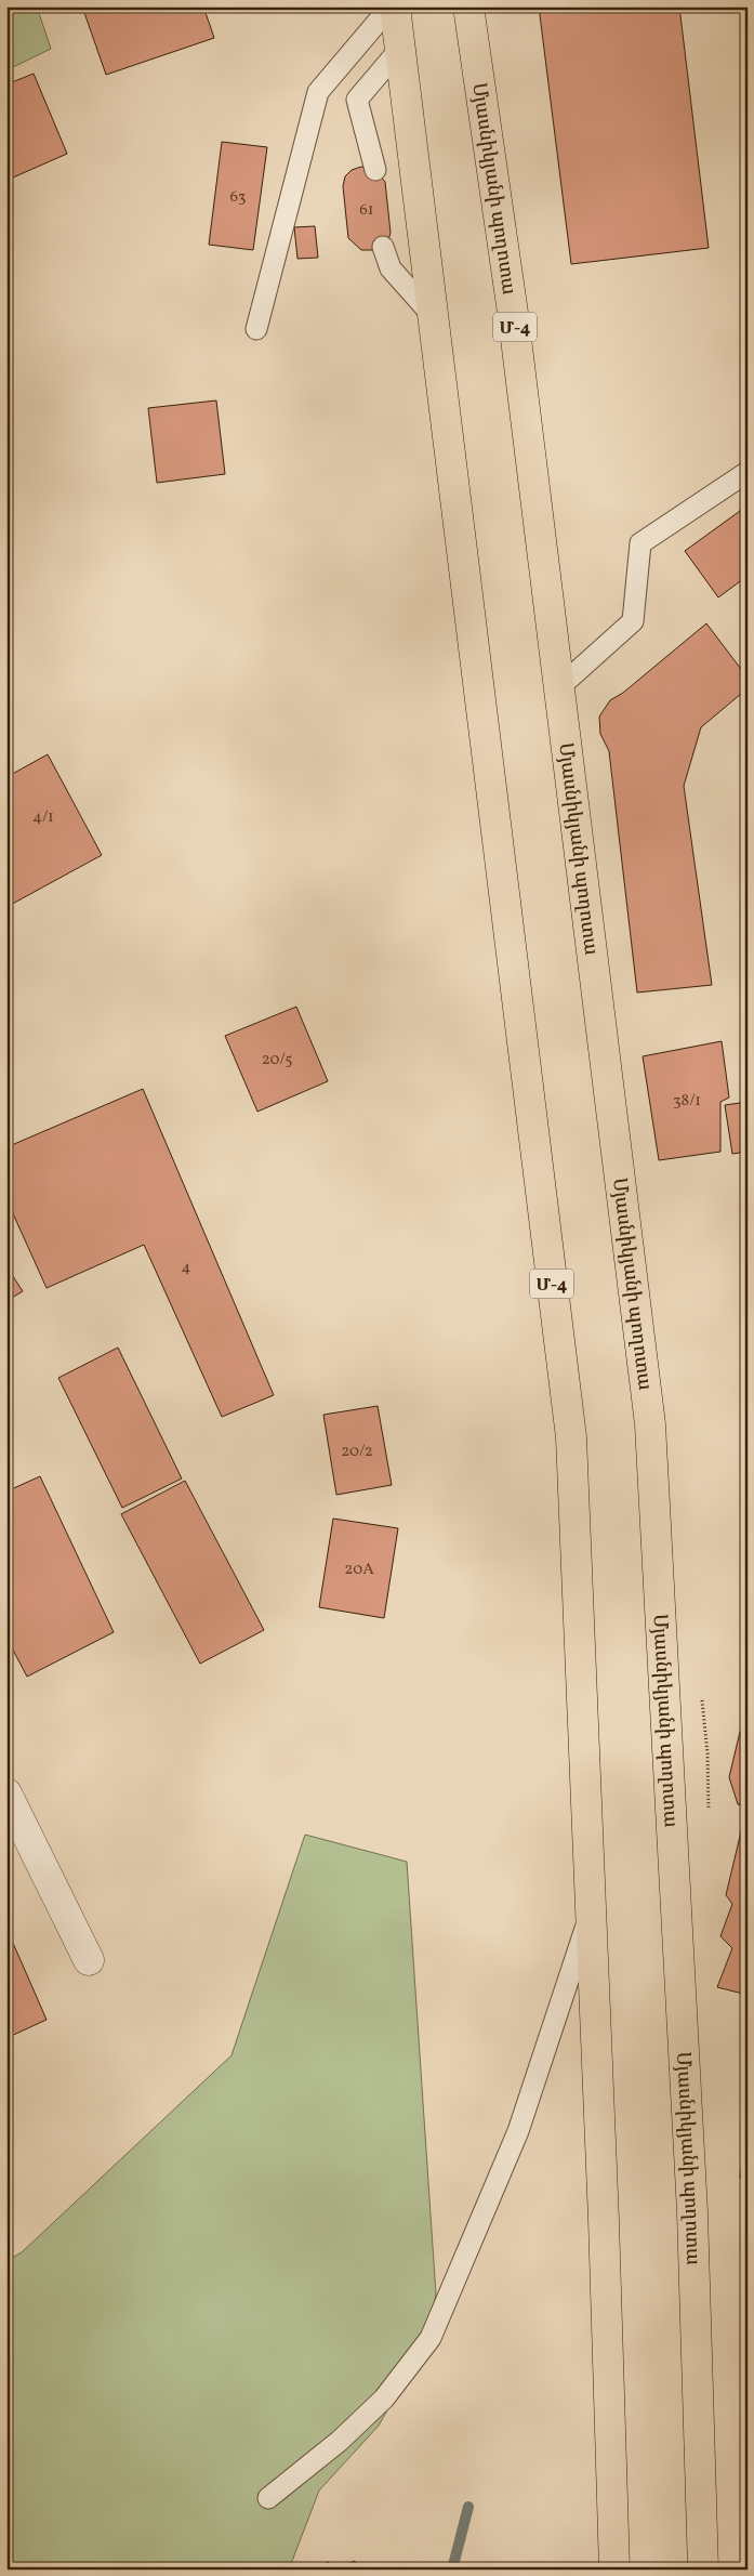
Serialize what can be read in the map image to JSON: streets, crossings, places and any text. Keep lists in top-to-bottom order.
{
  "streets": {
    "highway": ["Մյասնիկյանի պողոտա", "Մ-4"]
  },
  "house_numbers": [
    "63",
    "61",
    "4/1",
    "20/5",
    "38/1",
    "4",
    "20/2",
    "20A"
  ]
}
